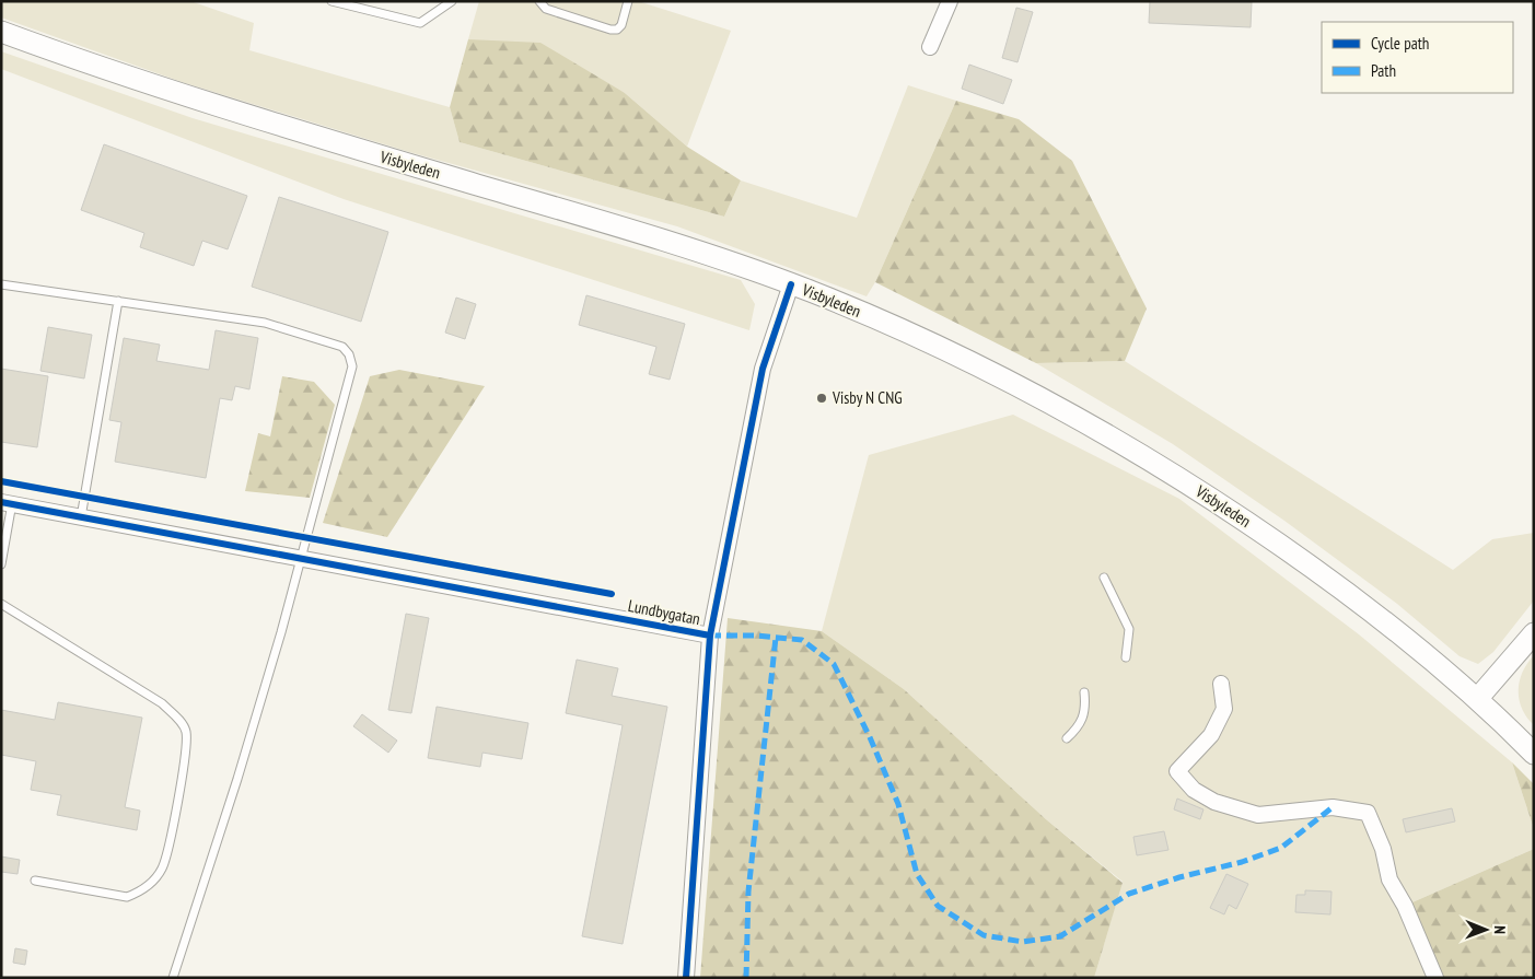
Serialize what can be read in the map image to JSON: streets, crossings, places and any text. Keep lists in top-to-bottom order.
{
  "streets": {
    "main road": ["Visbyleden"],
    "street": ["Lundbygatan"]
  },
  "crossings": [
    ["Visbyleden", "Lundbygatan"]
  ],
  "places": ["Visby N CNG"],
  "legend": ["Cycle path", "Path"],
  "north": "right"
}
